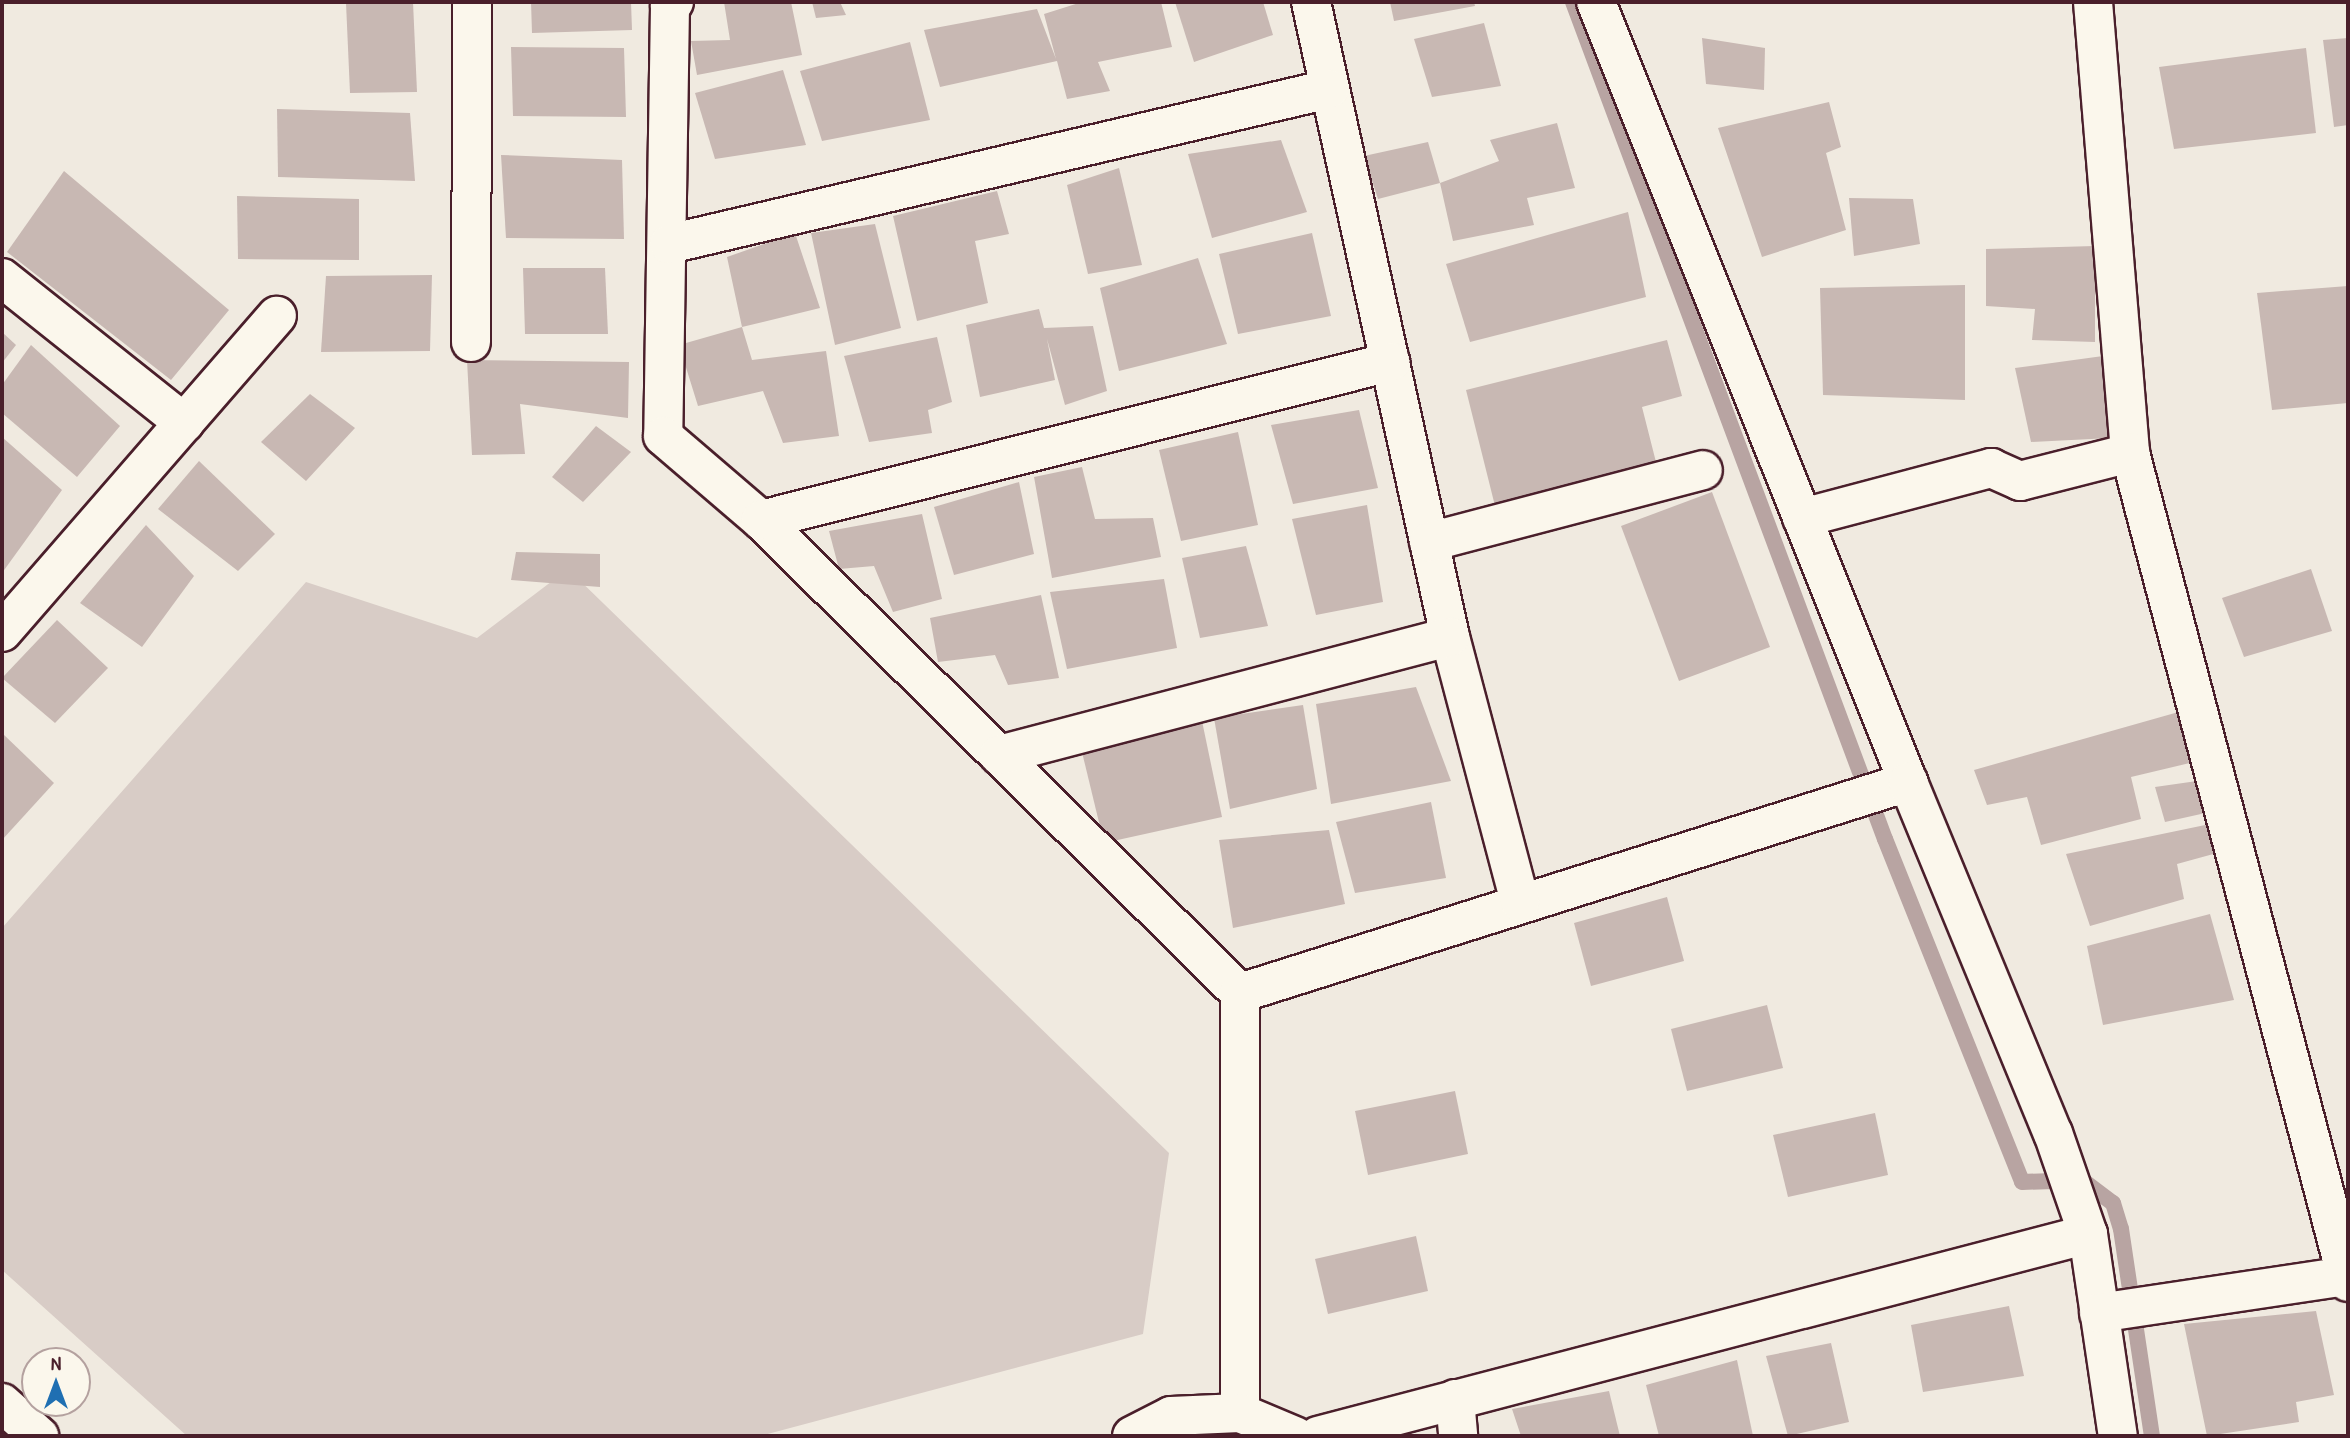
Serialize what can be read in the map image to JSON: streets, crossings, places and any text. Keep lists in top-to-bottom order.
{
  "north": "top"
}
